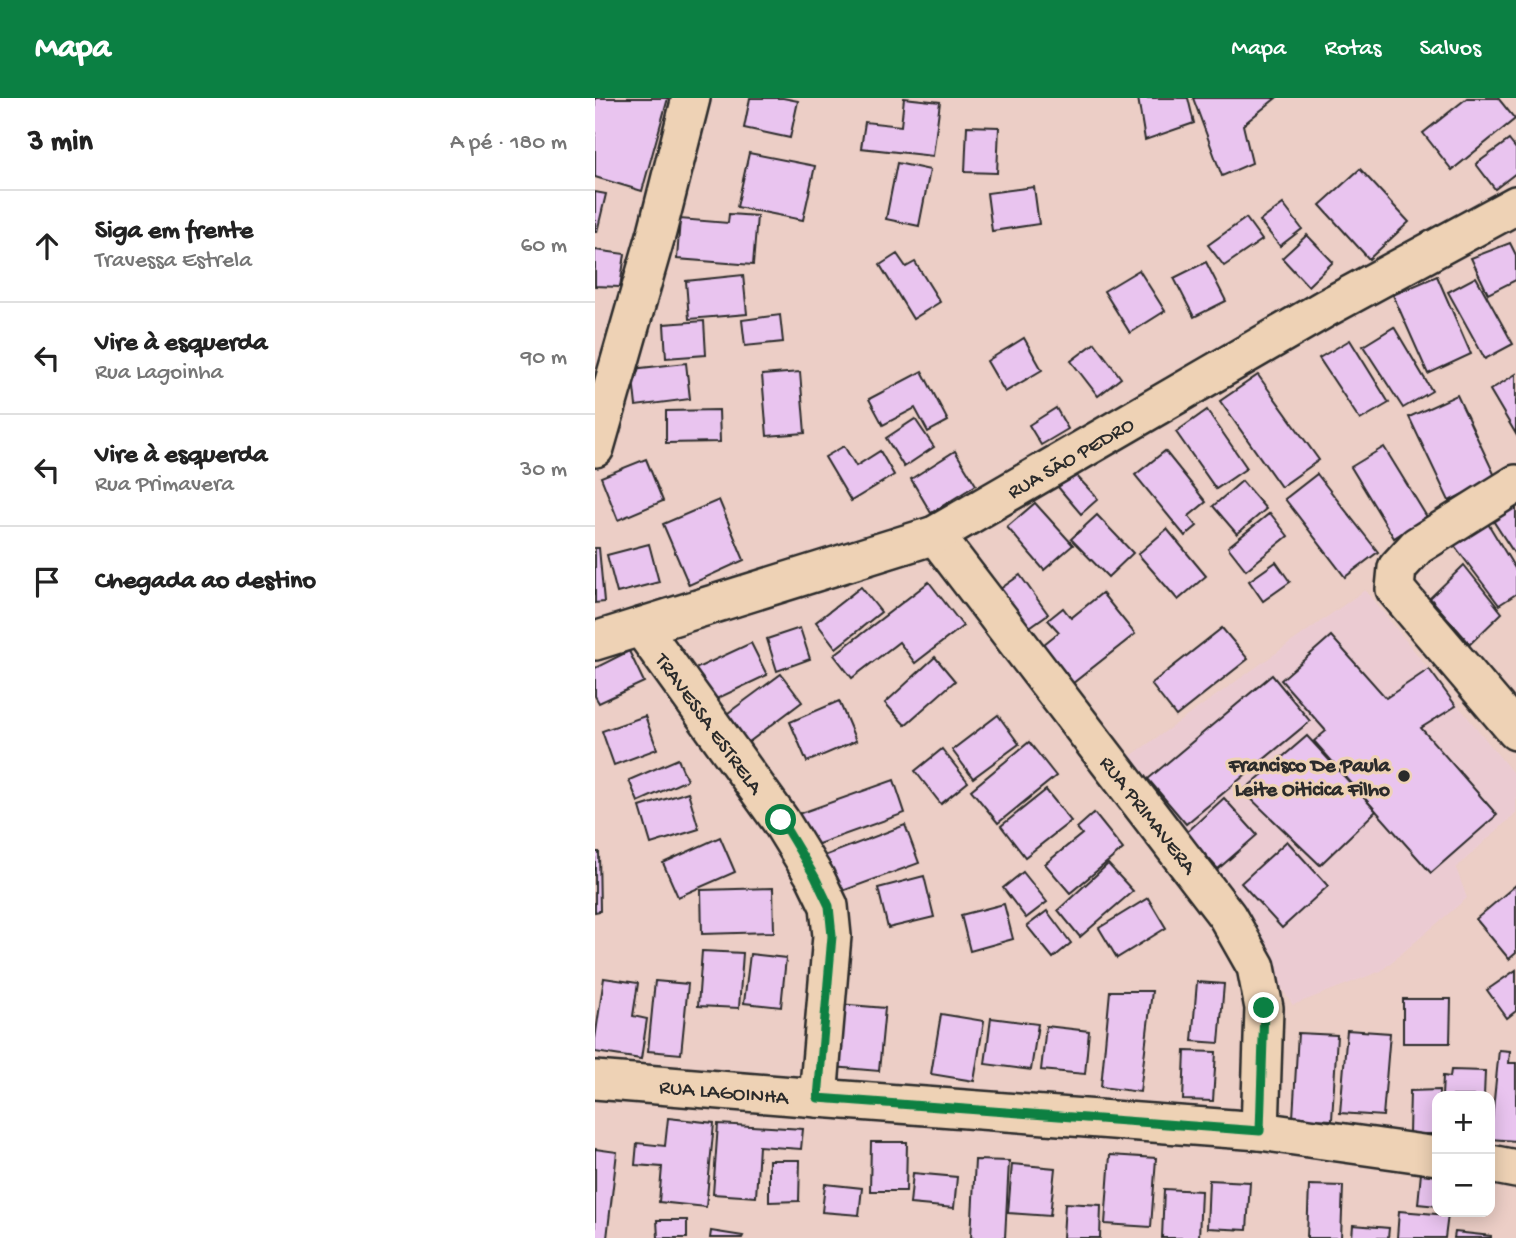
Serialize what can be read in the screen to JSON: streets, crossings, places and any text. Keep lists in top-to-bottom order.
{
  "streets": {
    "street": [
      "RUA SÃO PEDRO",
      "TRAVESSA ESTRELA",
      "RUA PRIMAVERA",
      "RUA LAGOINHA"
    ]
  },
  "crossings": [
    ["RUA SÃO PEDRO", "TRAVESSA ESTRELA"],
    ["RUA SÃO PEDRO", "RUA PRIMAVERA"],
    ["TRAVESSA ESTRELA", "RUA LAGOINHA"],
    ["RUA PRIMAVERA", "RUA LAGOINHA"]
  ],
  "places": ["Francisco De Paula Leite Oiticica Filho"],
  "page": {
    "header": "Mapa",
    "nav": ["Mapa", "Rotas", "Salvos"],
    "heading": ["3 min", "A pé · 180 m"],
    "list": [
      ["Siga em frente", "Travessa Estrela", "60 m"],
      ["Vire à esquerda", "Rua Lagoinha", "90 m"],
      ["Vire à esquerda", "Rua Primavera", "30 m"],
      "Chegada ao destino"
    ],
    "map_buttons": ["+", "−"]
  }
}
